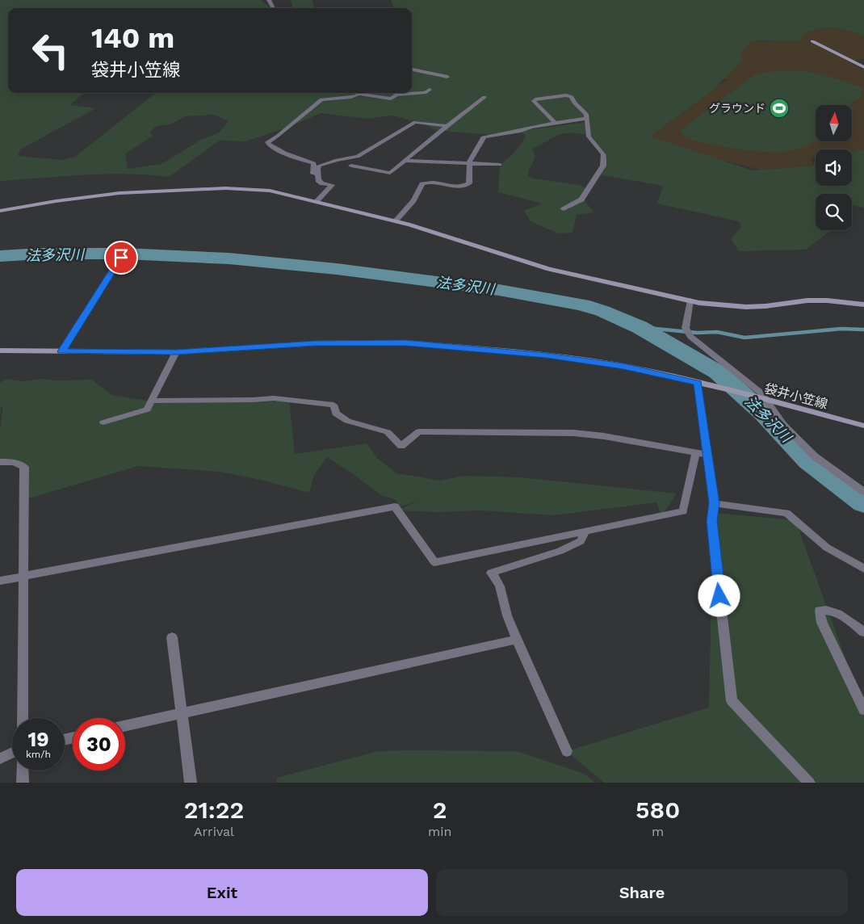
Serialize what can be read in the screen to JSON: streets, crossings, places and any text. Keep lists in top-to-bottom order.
{
  "streets": {
    "street": ["袋井小笠線"]
  },
  "water": ["法多沢川"],
  "places": {
    "sports": ["グラウンド"]
  },
  "north": "top",
  "page": {
    "turn": ["140 m", "袋井小笠線"],
    "speed": "19 km/h",
    "limit": "30",
    "eta": [
      "21:22",
      "Arrival",
      "2",
      "min",
      "580",
      "m"
    ],
    "buttons": ["Exit", "Share"]
  }
}
